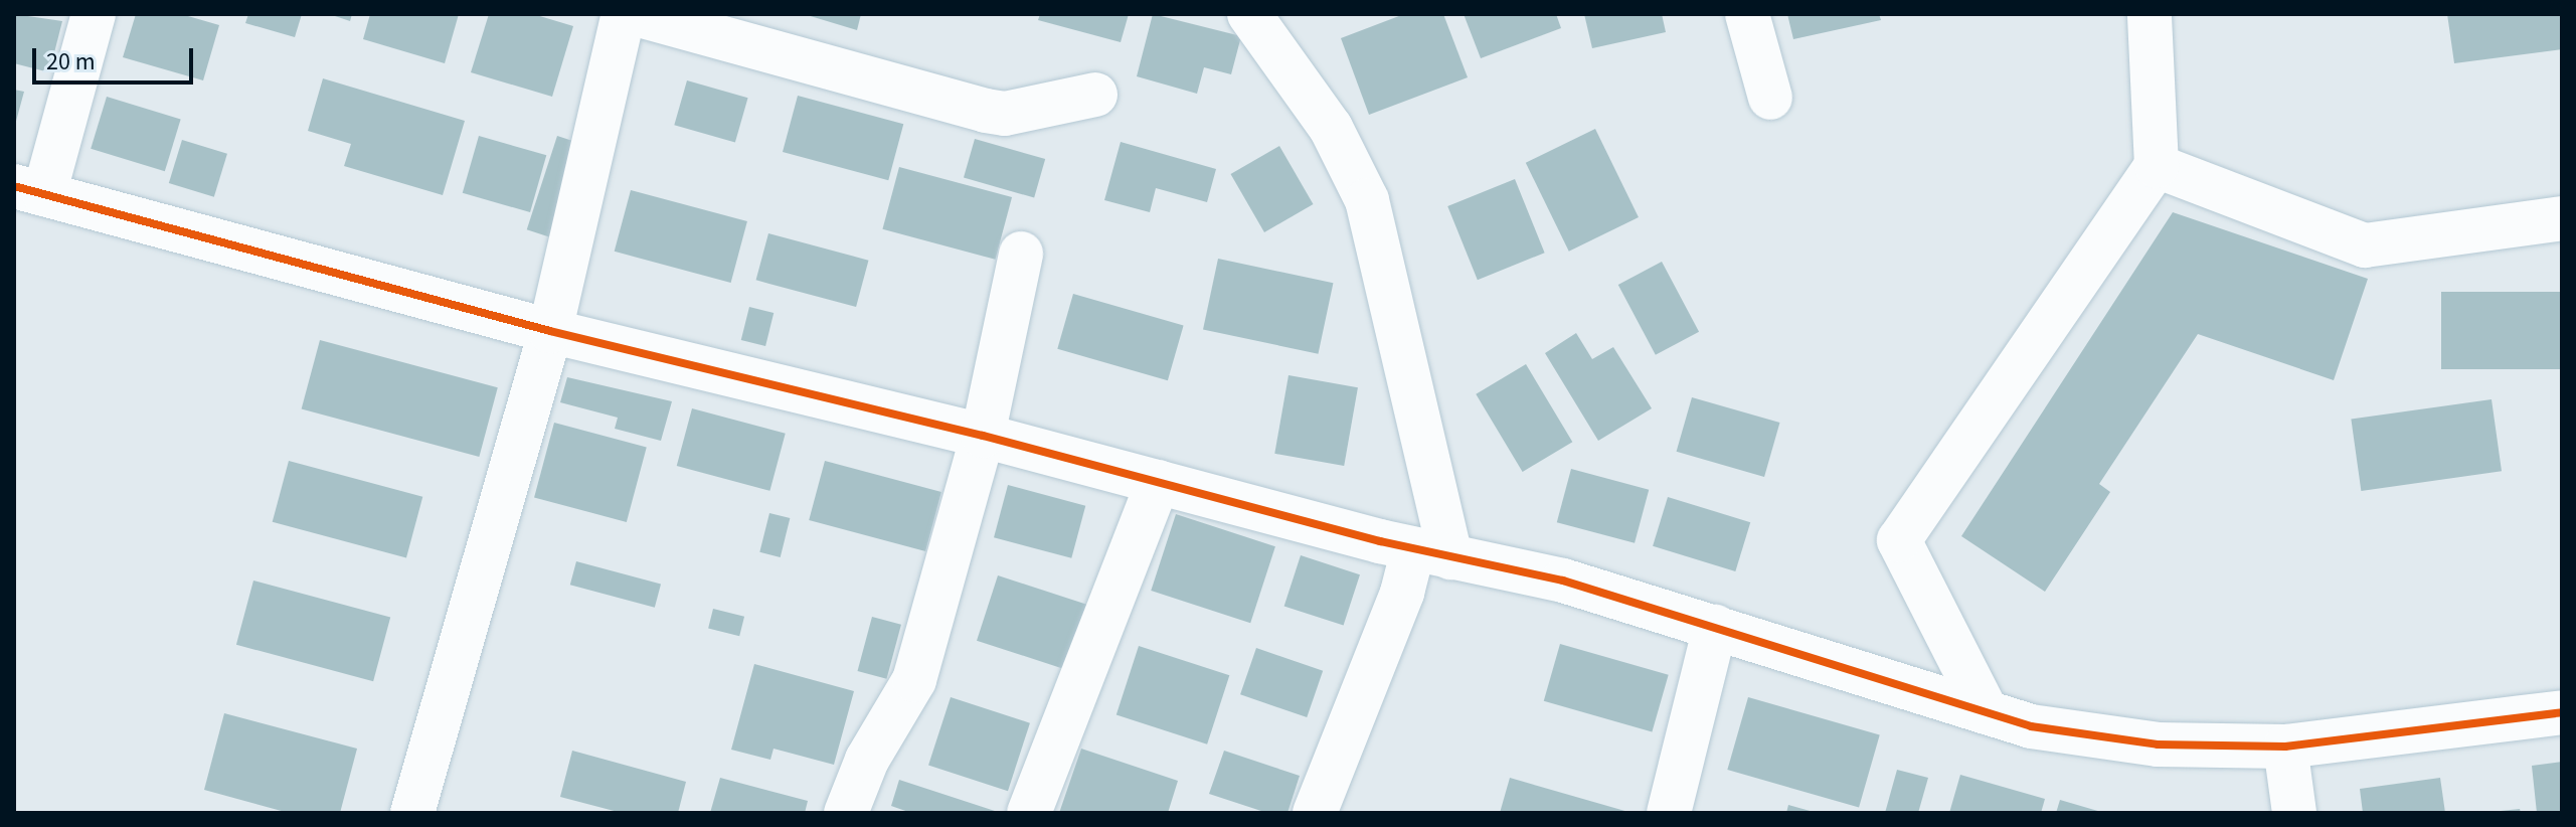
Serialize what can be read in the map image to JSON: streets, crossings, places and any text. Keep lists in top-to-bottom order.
{
  "scale_bar": "20 m"
}
